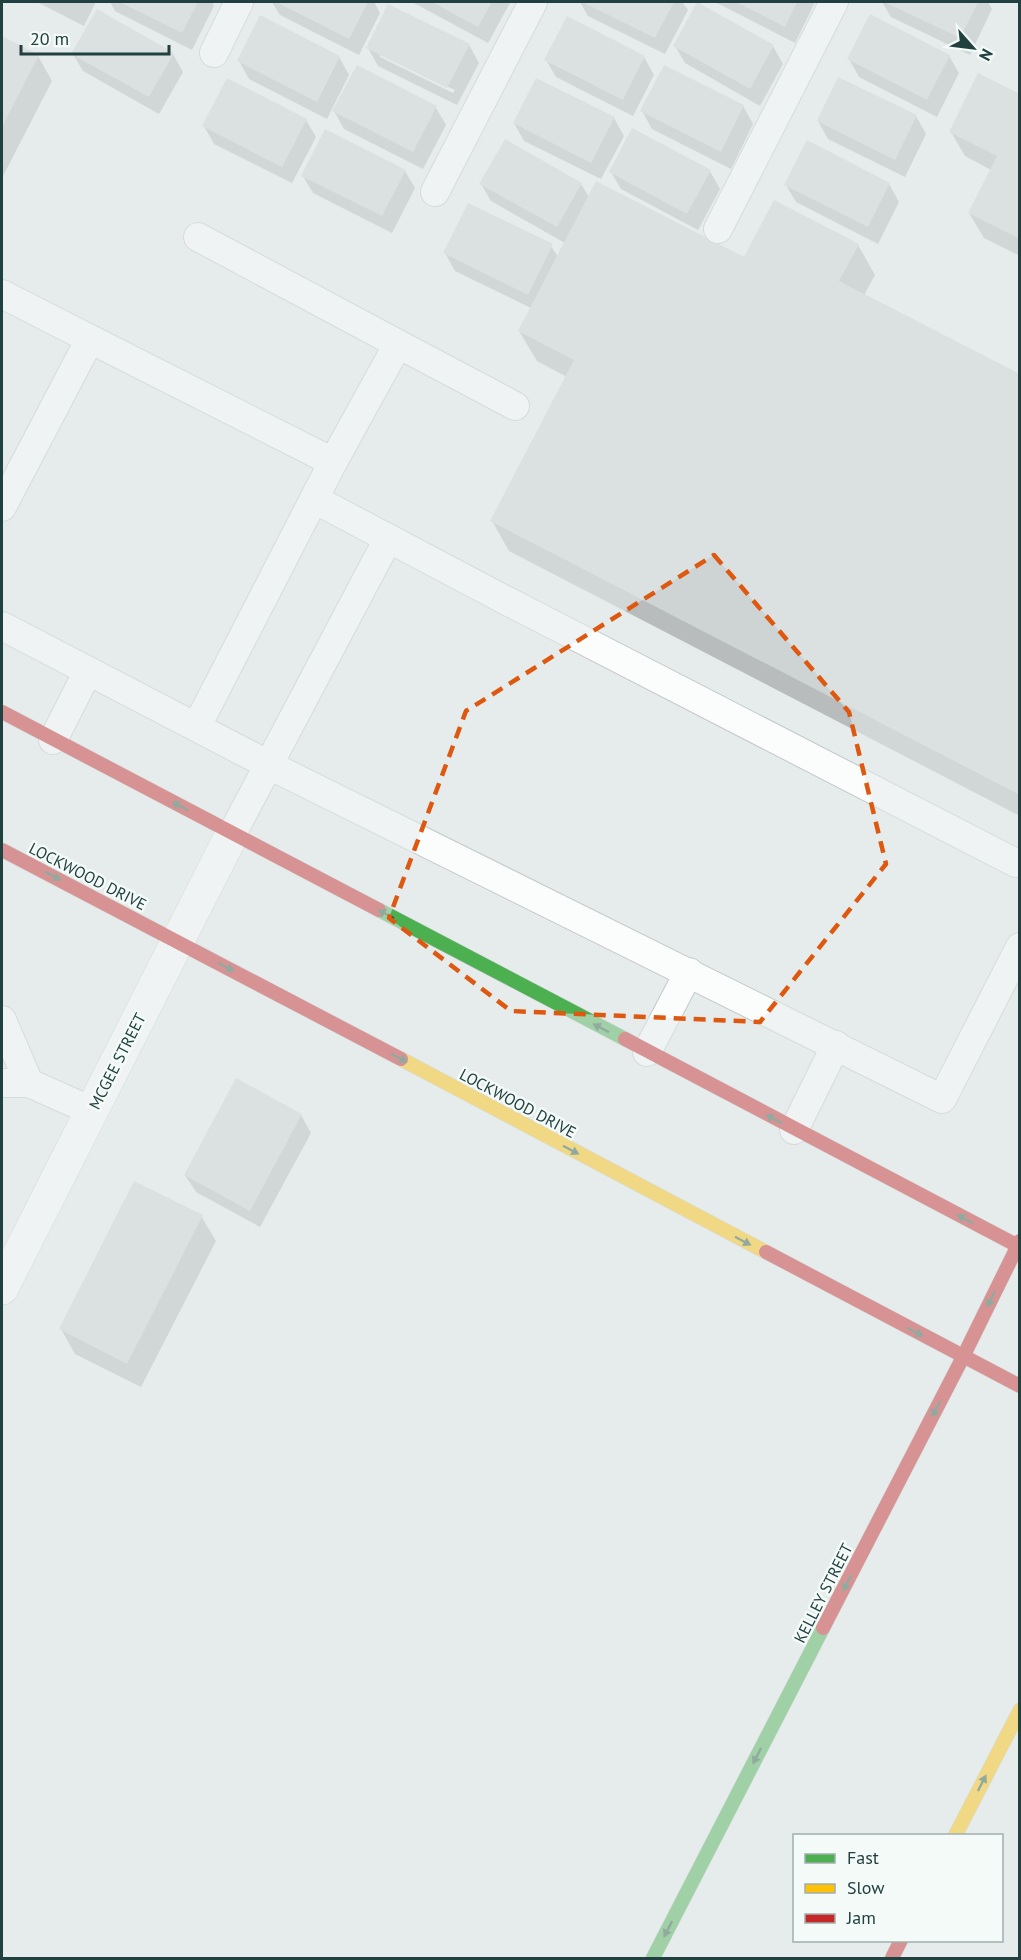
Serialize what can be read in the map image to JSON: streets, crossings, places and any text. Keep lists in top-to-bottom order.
{
  "streets": {
    "main road": ["LOCKWOOD DRIVE", "KELLEY STREET"],
    "street": ["MCGEE STREET"]
  },
  "crossings": [
    ["LOCKWOOD DRIVE", "MCGEE STREET"],
    ["LOCKWOOD DRIVE", "KELLEY STREET"]
  ],
  "one_way": ["KELLEY STREET"],
  "legend": ["Fast", "Slow", "Jam"],
  "scale_bar": "20 m",
  "north": "bottom right"
}
